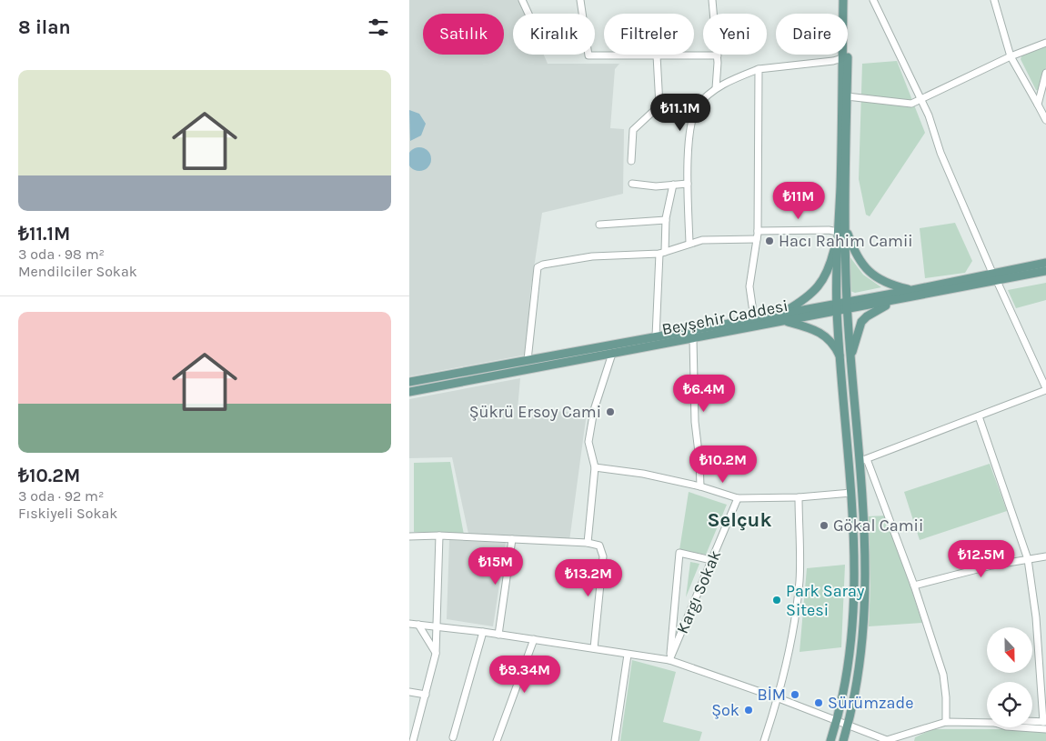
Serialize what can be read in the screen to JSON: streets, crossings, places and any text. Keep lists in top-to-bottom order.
{
  "streets": {
    "main road": ["Beyşehir Caddesi"],
    "street": ["Kargı Sokak"]
  },
  "districts": ["Selçuk"],
  "places": [
    "Hacı Rahim Camii",
    "Şükrü Ersoy Cami",
    "Gökal Camii",
    "Park Saray Sitesi",
    "BİM",
    "Sürümzade",
    "Şok"
  ],
  "north": "bottom",
  "page": {
    "heading": "8 ilan",
    "chip": [
      "Satılık",
      "Kiralık",
      "Filtreler",
      "Yeni",
      "Daire"
    ],
    "list": [
      {
        "name": "₺11.1M",
        "note": "3 oda · 98 m² · Mendilciler Sokak"
      },
      {
        "name": "₺10.2M",
        "note": "3 oda · 92 m² · Fıskiyeli Sokak"
      }
    ],
    "price": [
      "₺11.1M",
      "₺11M",
      "₺6.4M",
      "₺10.2M",
      "₺12.5M",
      "₺15M",
      "₺13.2M",
      "₺9.34M"
    ]
  }
}
